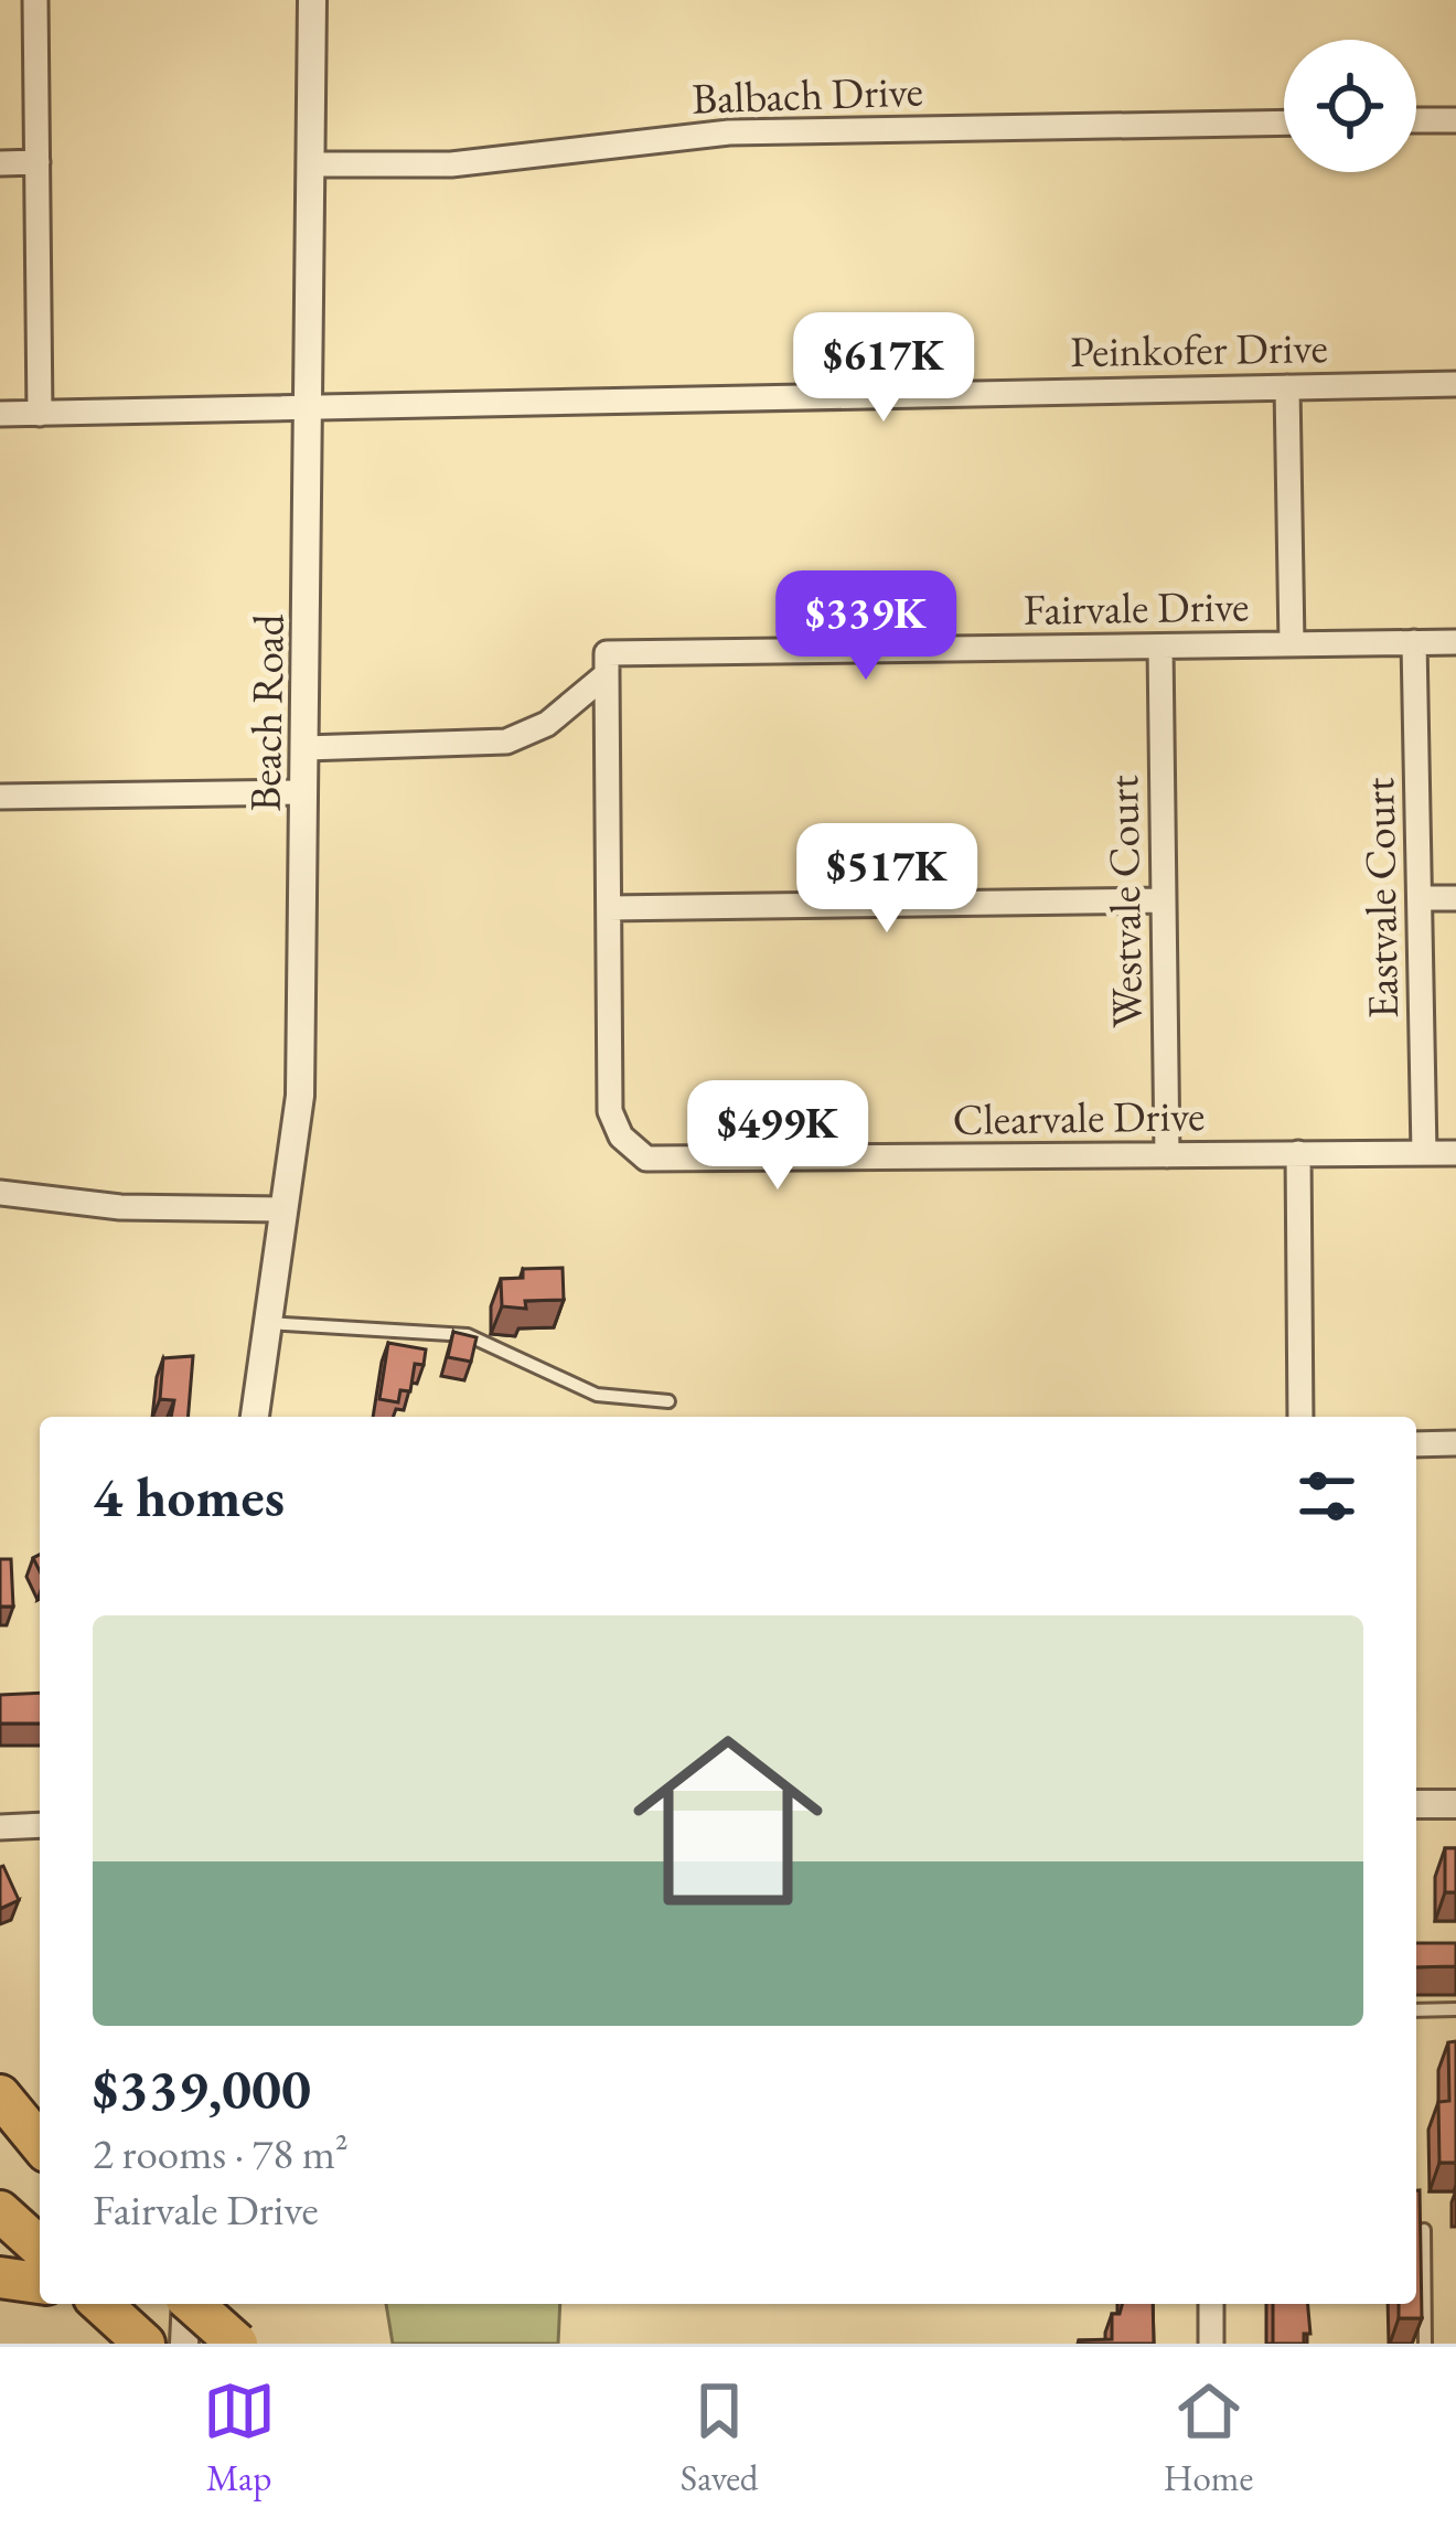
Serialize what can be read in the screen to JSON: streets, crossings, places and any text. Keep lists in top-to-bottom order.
{
  "streets": {
    "street": [
      "Balbach Drive",
      "Peinkofer Drive",
      "Fairvale Drive",
      "Beach Road",
      "Eastvale Court",
      "Westvale Court",
      "Clearvale Drive"
    ]
  },
  "crossings": [
    ["Balbach Drive", "Beach Road"],
    ["Peinkofer Drive", "Beach Road"],
    ["Fairvale Drive", "Beach Road"],
    ["Fairvale Drive", "Eastvale Court"],
    ["Fairvale Drive", "Westvale Court"],
    ["Fairvale Drive", "Clearvale Drive"],
    ["Eastvale Court", "Clearvale Drive"],
    ["Westvale Court", "Clearvale Drive"]
  ],
  "page": {
    "price": [
      "$617K",
      "$339K",
      "$517K",
      "$499K"
    ],
    "heading": "4 homes",
    "list": [
      {
        "name": "$339,000",
        "note": "2 rooms · 78 m² · Fairvale Drive"
      }
    ],
    "tabs": ["Map", "Saved", "Home"]
  }
}
